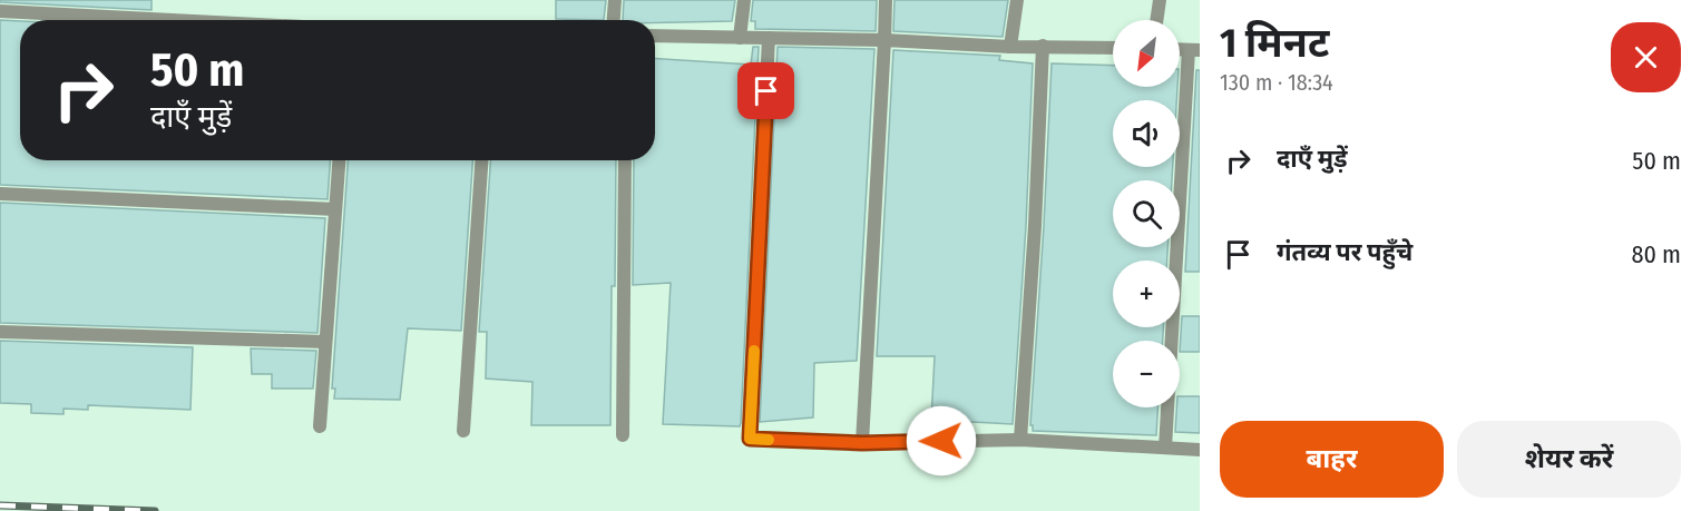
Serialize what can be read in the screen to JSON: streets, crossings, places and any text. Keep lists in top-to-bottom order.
{
  "north": "bottom left",
  "page": {
    "heading": ["1 मिनट", "130 m · 18:34"],
    "map_buttons": ["+", "−"],
    "turn": ["50 m", "दाएँ मुड़ें"],
    "list": [
      {
        "name": "दाएँ मुड़ें",
        "value": "50 m"
      },
      {
        "name": "गंतव्य पर पहुँचे",
        "value": "80 m"
      }
    ],
    "buttons": ["बाहर", "शेयर करें"]
  }
}
